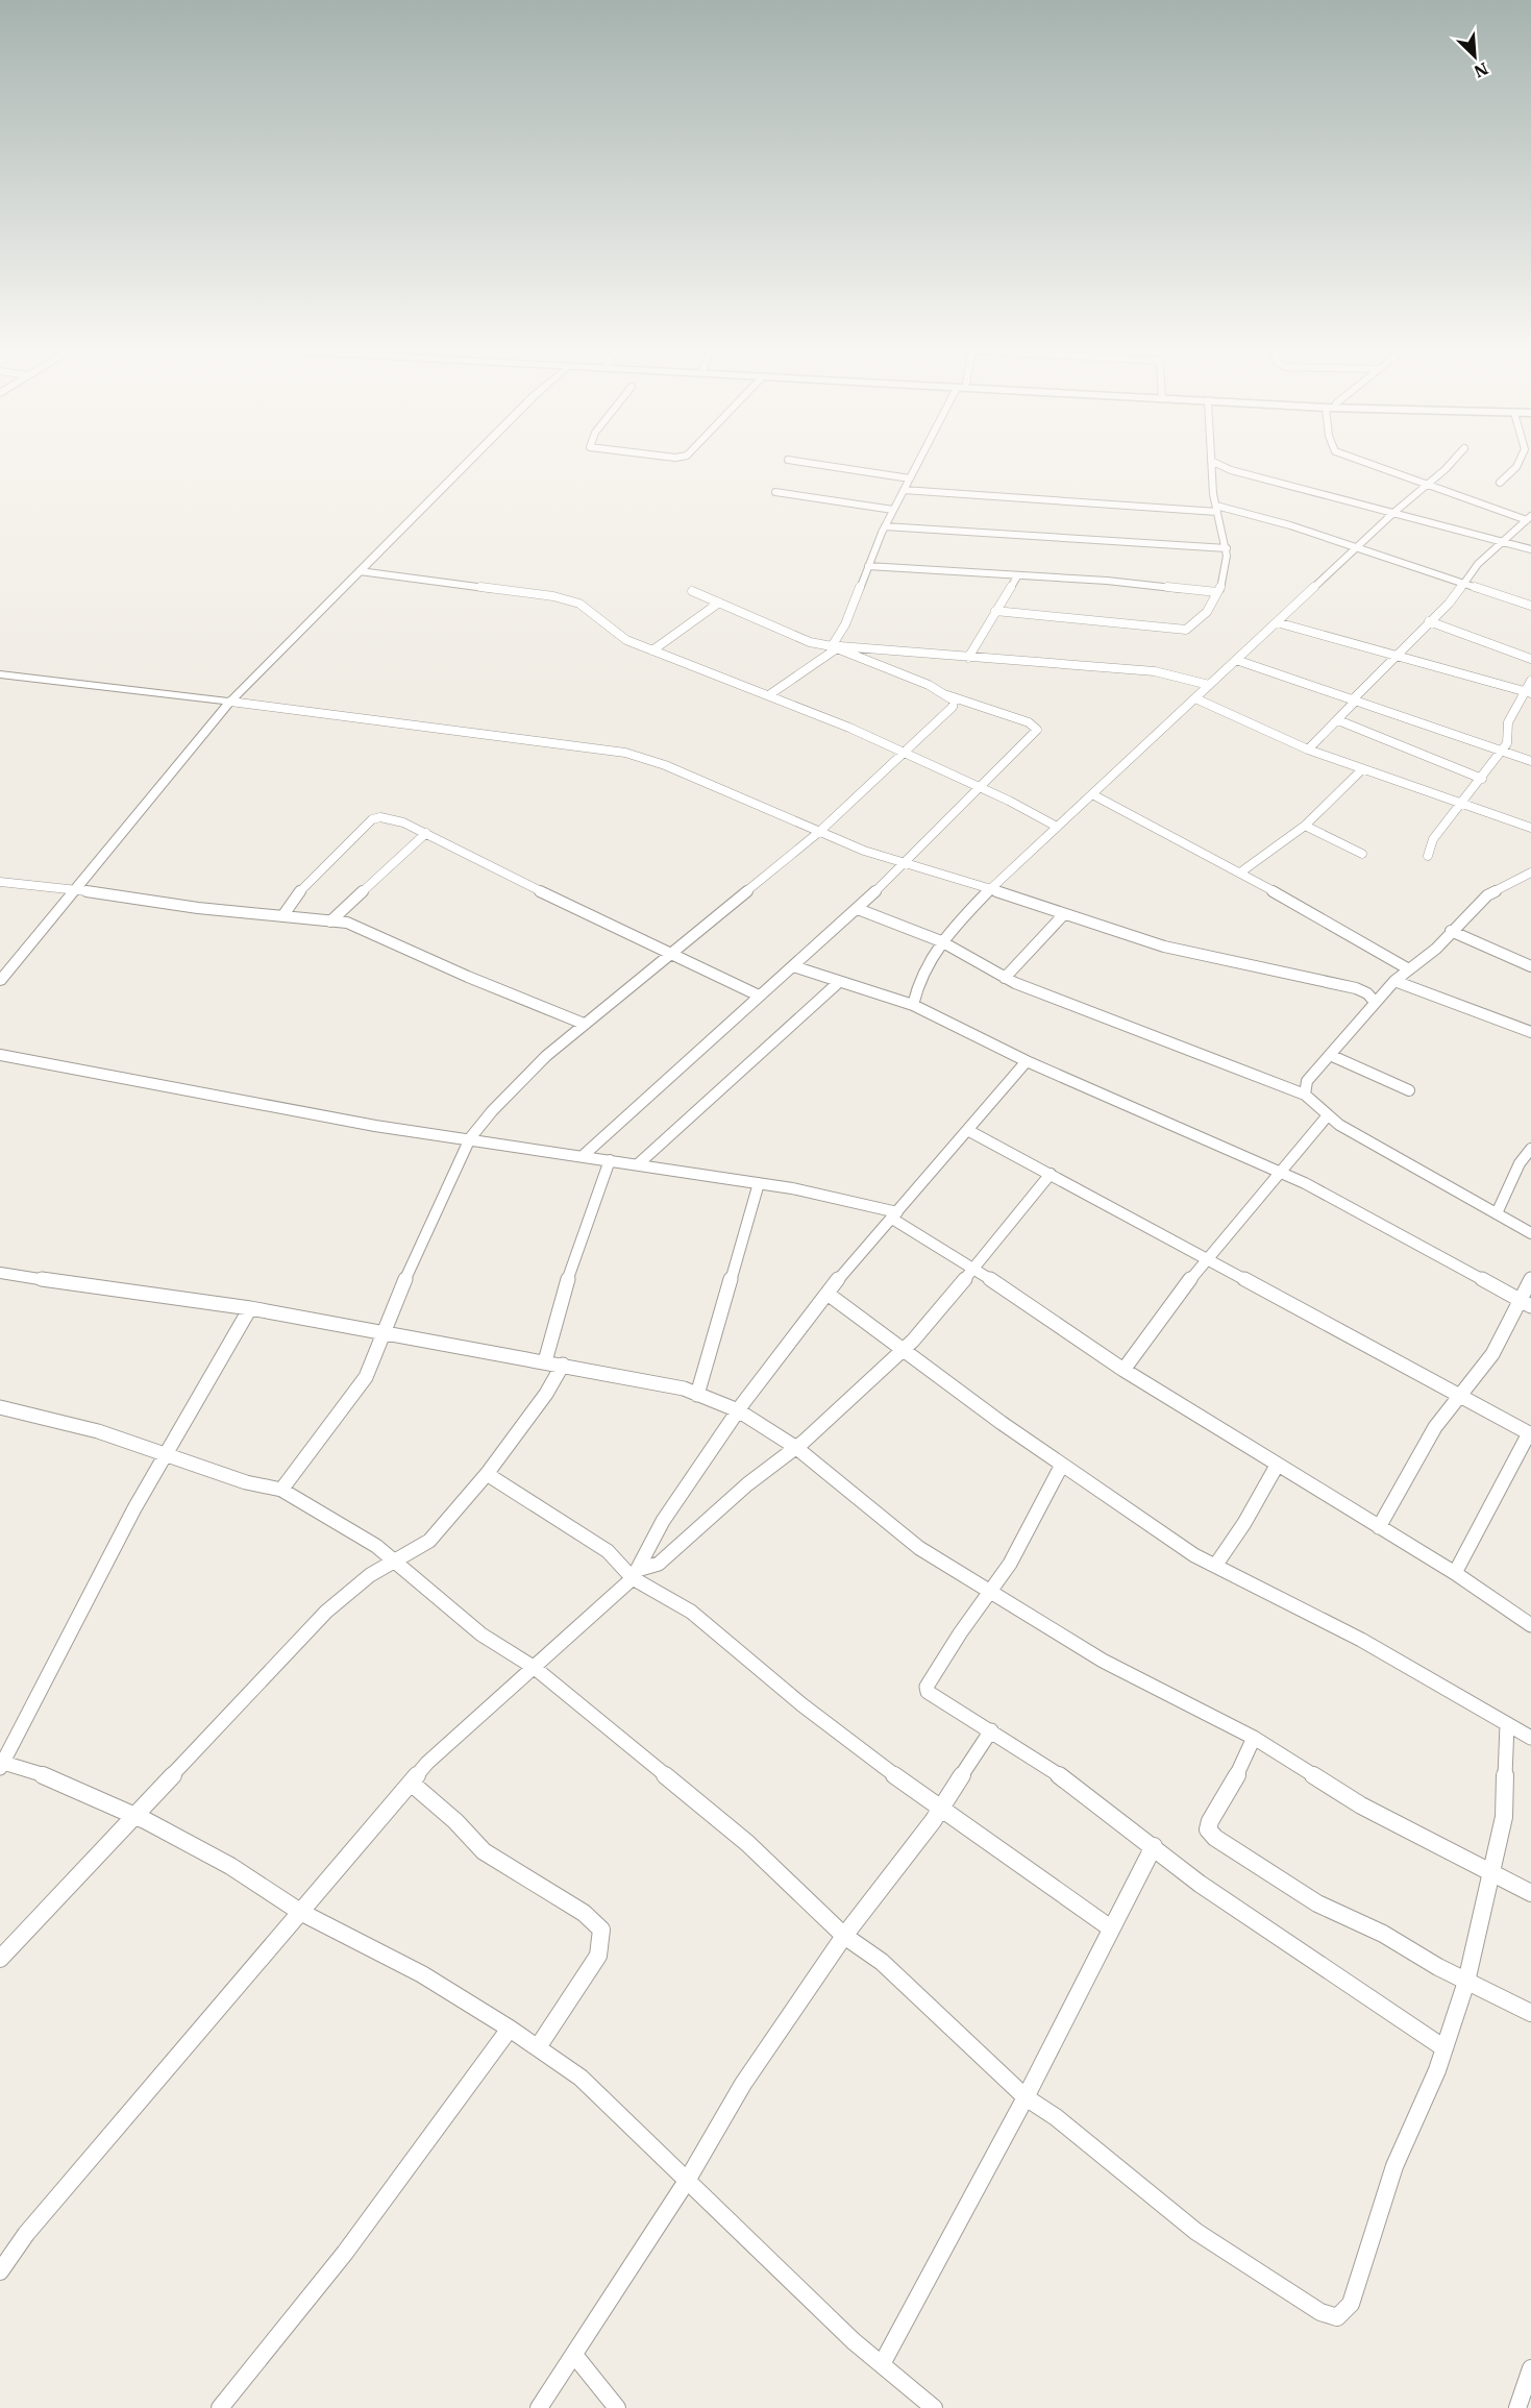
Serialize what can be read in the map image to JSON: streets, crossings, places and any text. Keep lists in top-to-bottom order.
{
  "north": "bottom right"
}
